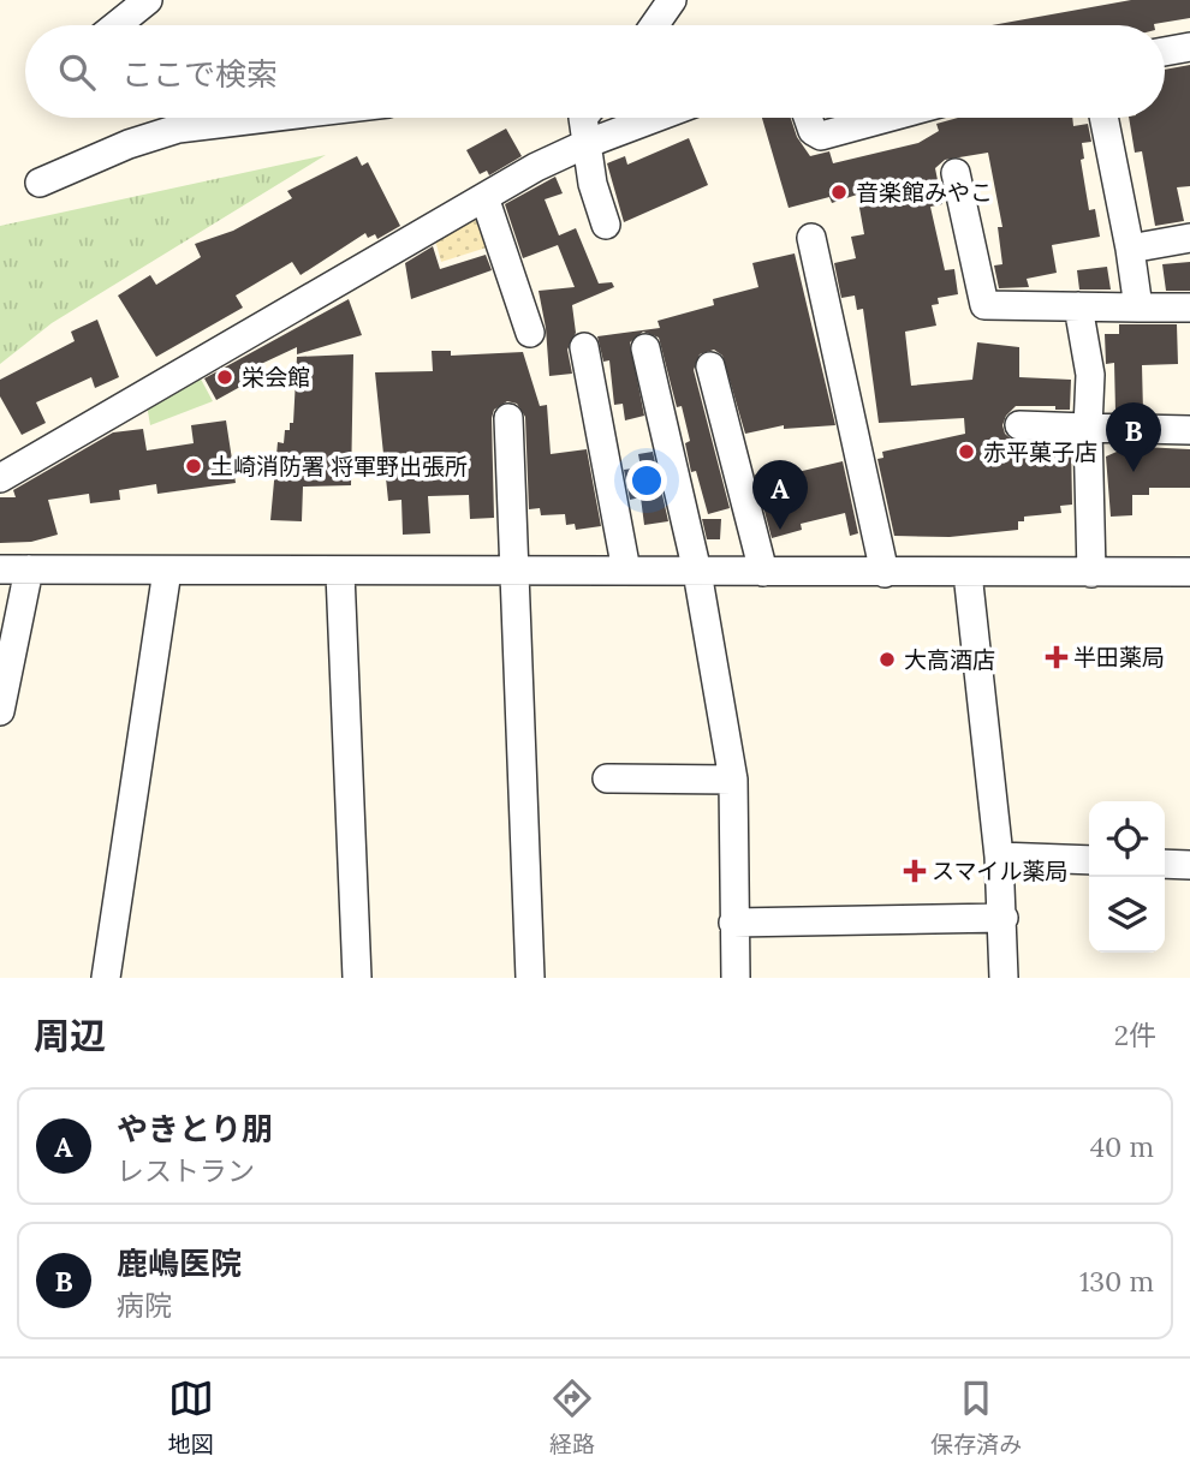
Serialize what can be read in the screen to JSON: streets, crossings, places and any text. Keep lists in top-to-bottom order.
{
  "places": {
    "other": [
      "音楽館みやこ",
      "栄会館",
      "赤平菓子店",
      "土崎消防署 将軍野出張所",
      "大高酒店"
    ],
    "health": ["半田薬局", "スマイル薬局"]
  },
  "page": {
    "search": "ここで検索",
    "pins": ["B", "A"],
    "heading": ["周辺", "2件"],
    "list": [
      {
        "mark": "A",
        "name": "やきとり朋",
        "note": "レストラン",
        "value": "40 m"
      },
      {
        "mark": "B",
        "name": "鹿嶋医院",
        "note": "病院",
        "value": "130 m"
      }
    ],
    "nav": ["地図", "経路", "保存済み"]
  }
}
